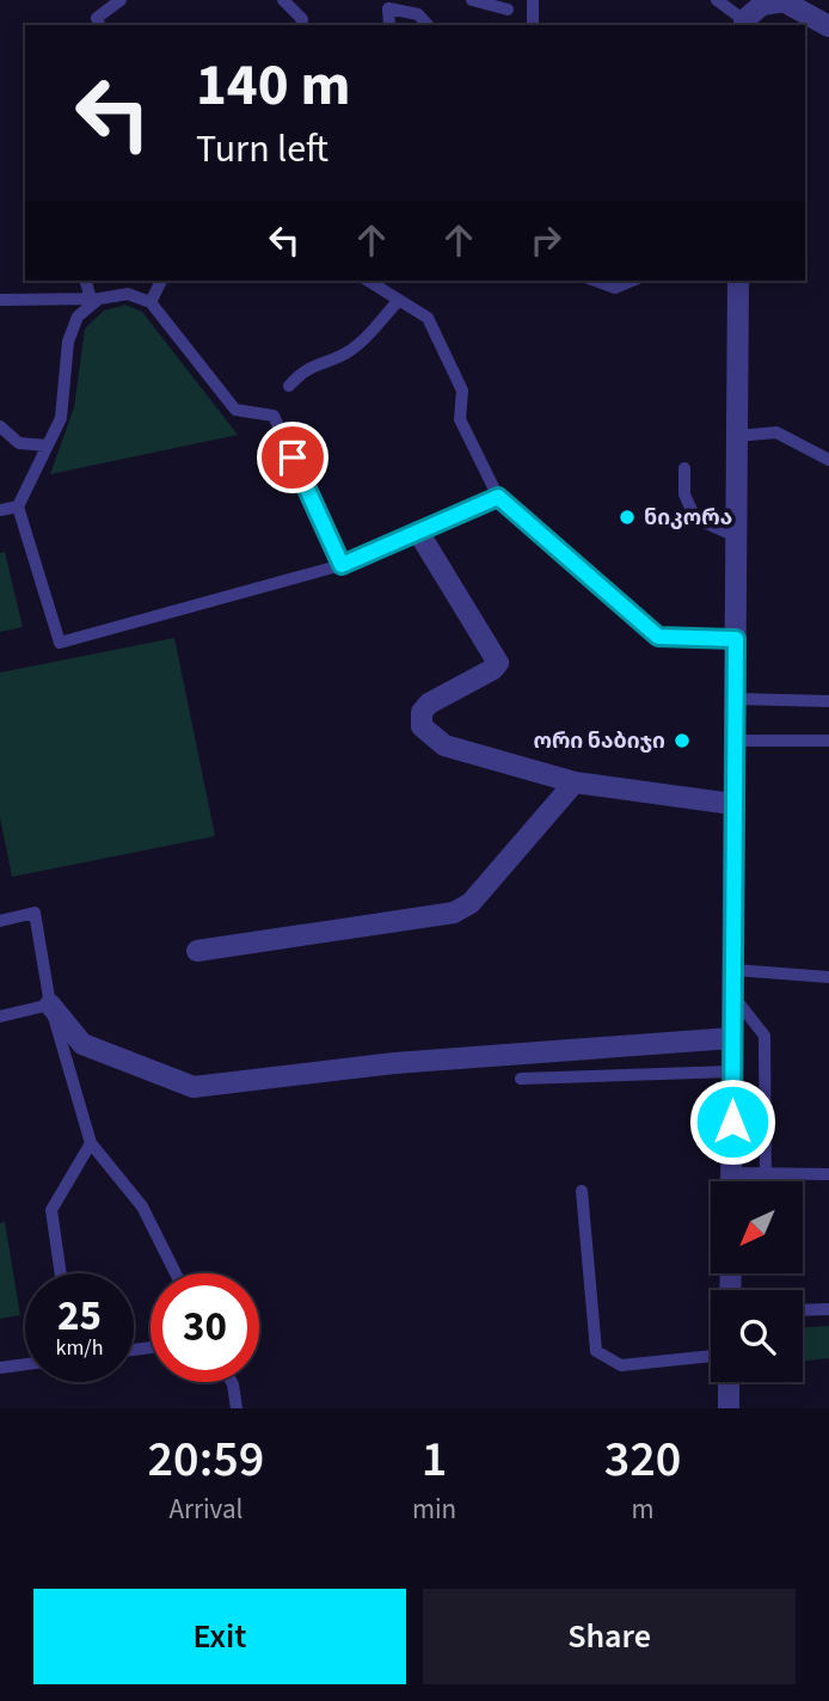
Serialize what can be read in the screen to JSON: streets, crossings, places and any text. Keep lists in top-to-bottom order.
{
  "places": ["ნიკორა", "ორი ნაბიჯი"],
  "north": "bottom left",
  "page": {
    "turn": ["140 m", "Turn left"],
    "speed": "25 km/h",
    "limit": "30",
    "eta": [
      "20:59",
      "Arrival",
      "1",
      "min",
      "320",
      "m"
    ],
    "buttons": ["Exit", "Share"]
  }
}
